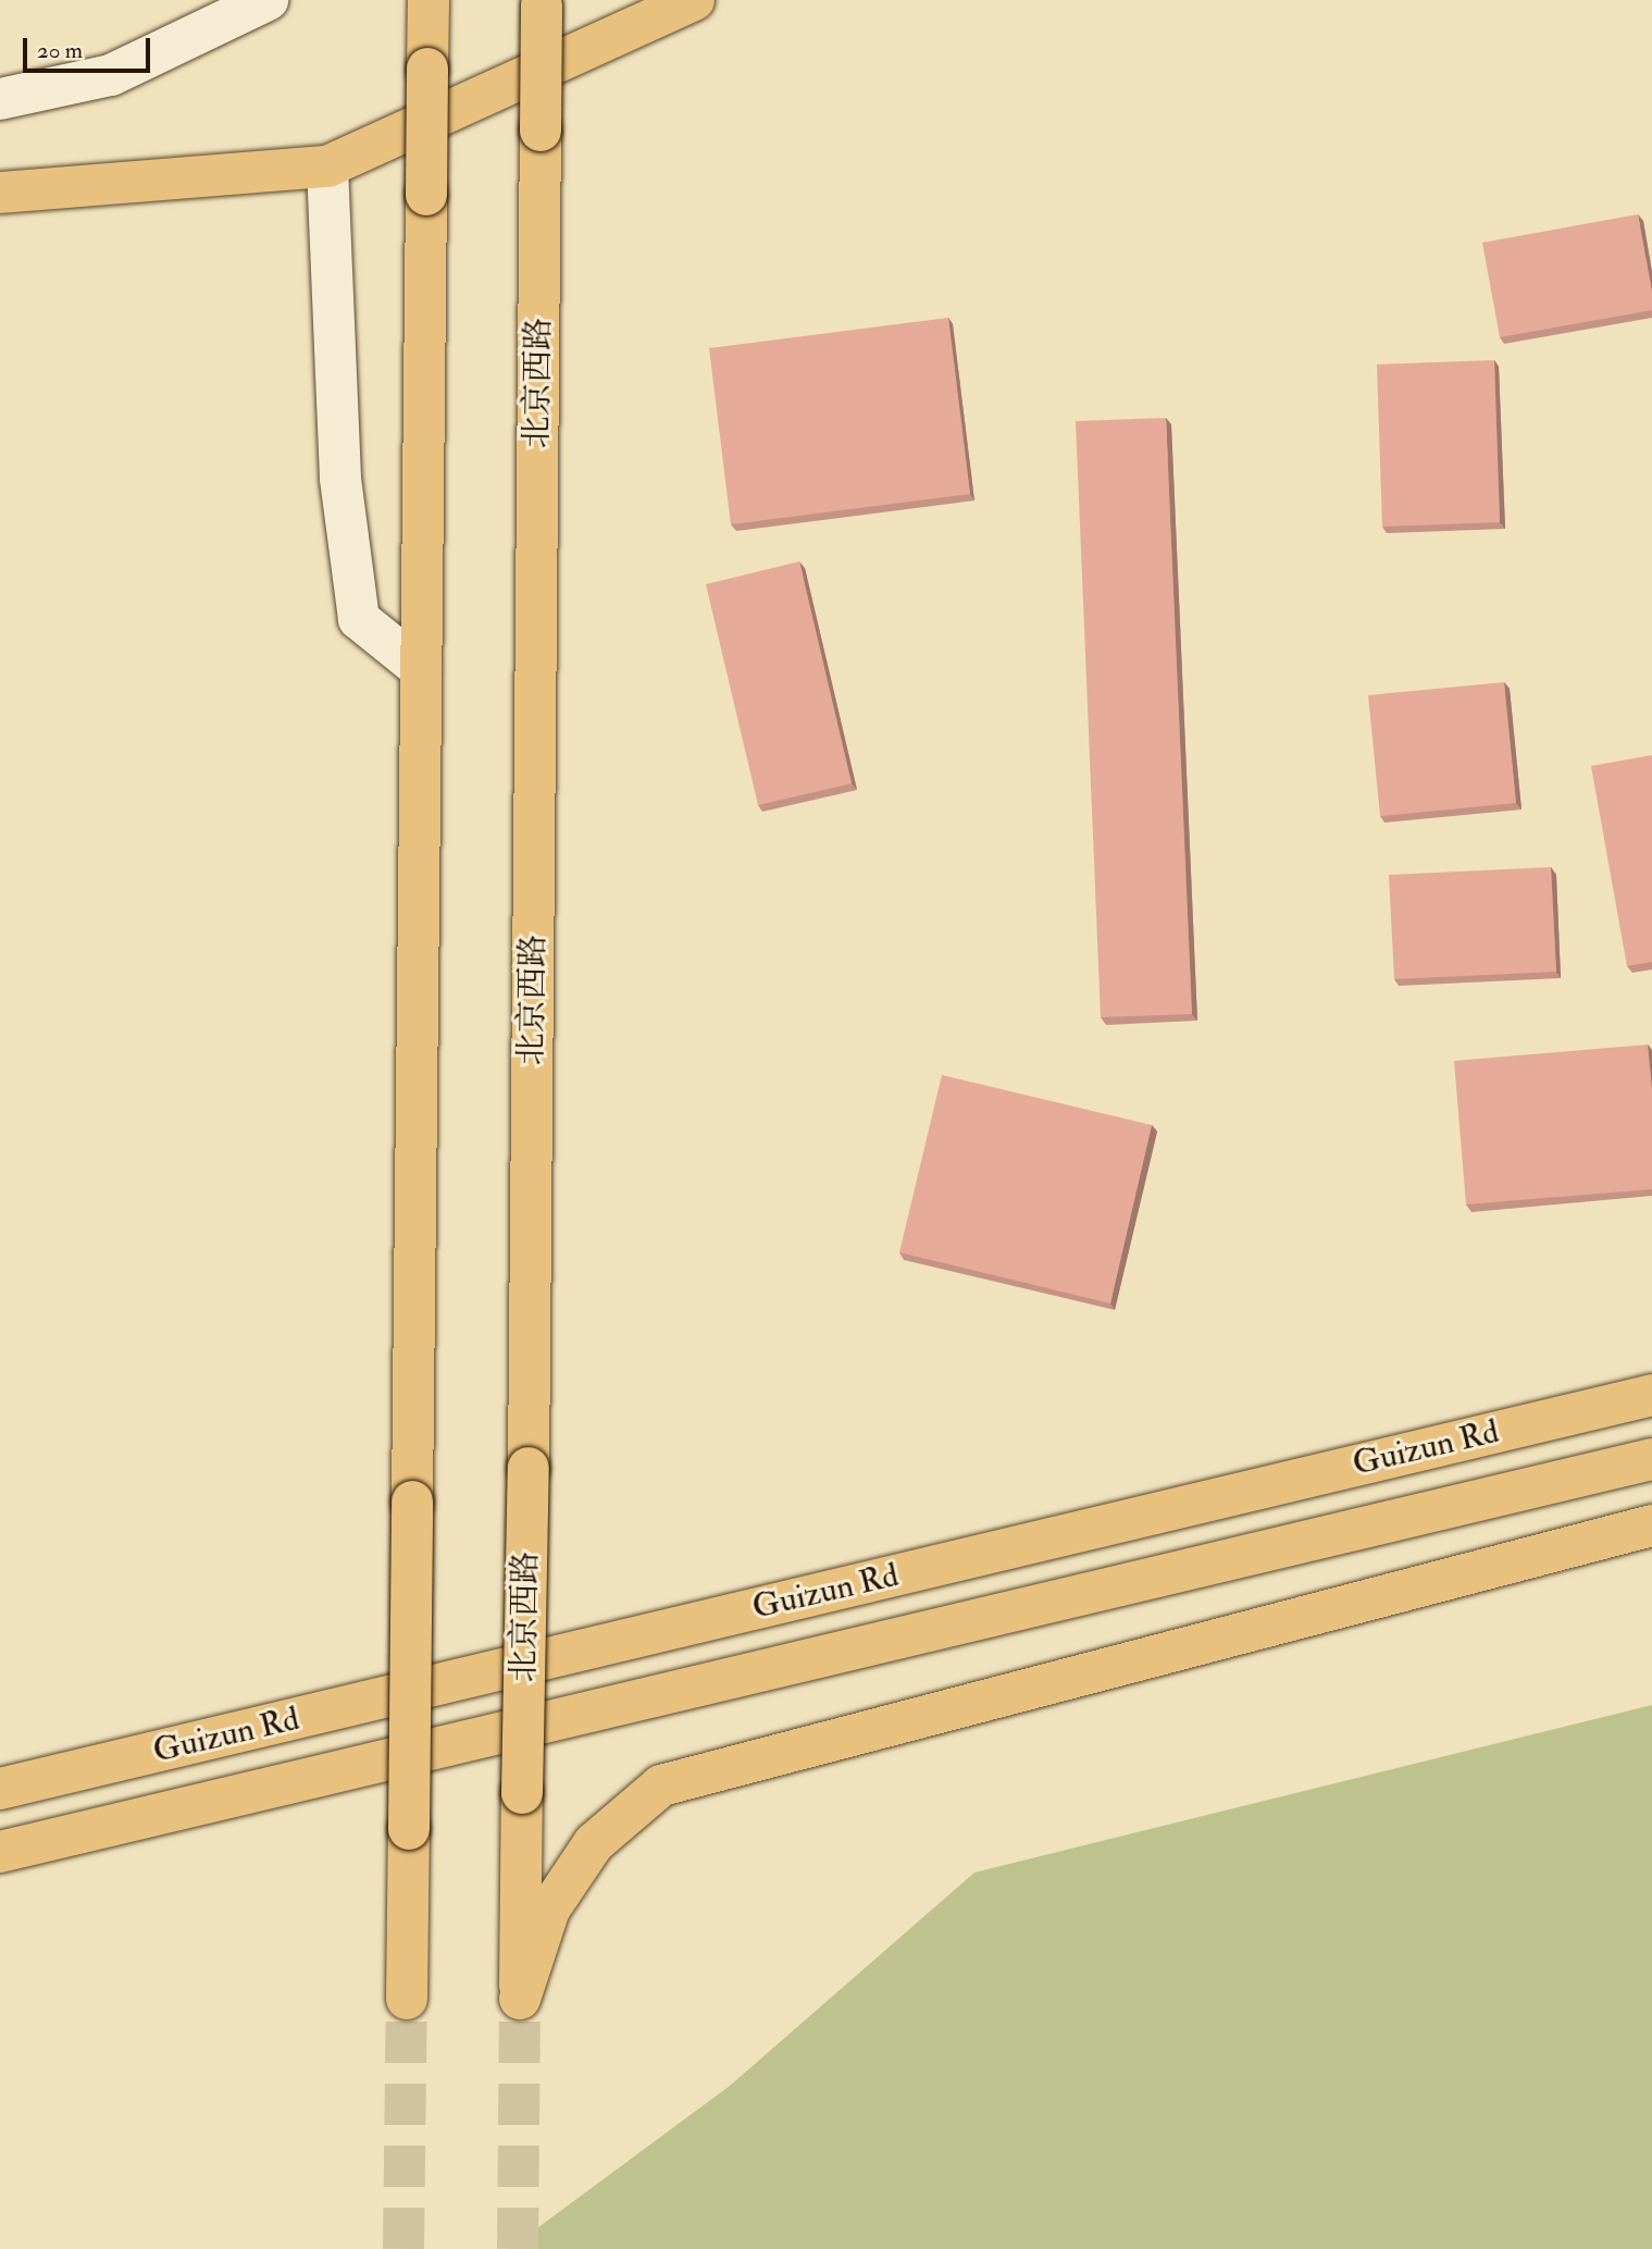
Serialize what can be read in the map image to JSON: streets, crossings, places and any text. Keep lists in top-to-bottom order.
{
  "streets": {
    "main road": ["北京西路", "Guizun Rd"]
  },
  "scale_bar": "20 m"
}
